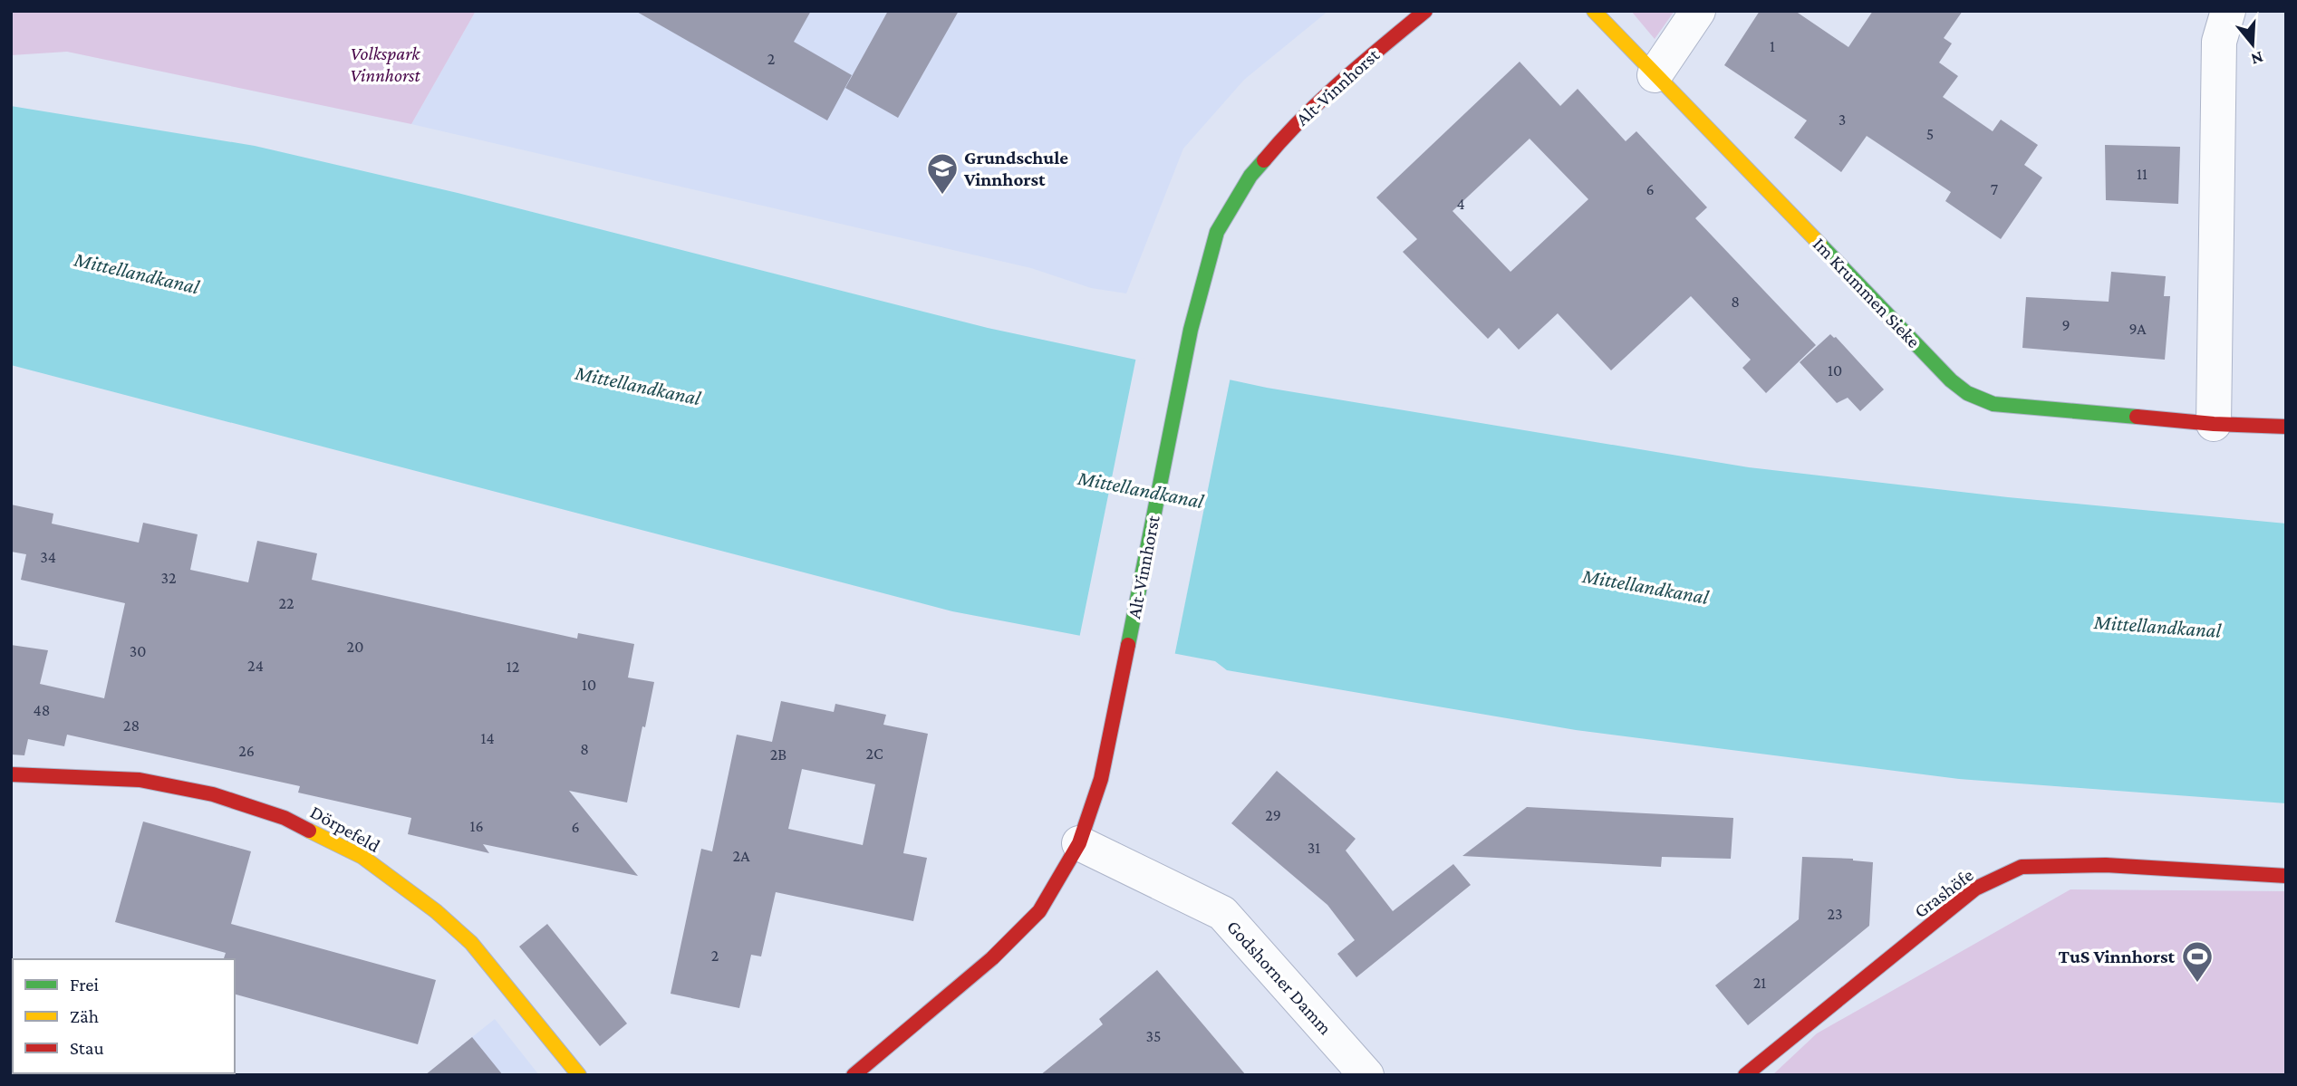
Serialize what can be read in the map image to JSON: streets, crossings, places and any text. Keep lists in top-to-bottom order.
{
  "streets": {
    "street": [
      "Alt-Vinnhorst",
      "Im Krummen Sieke",
      "Dörpefeld",
      "Grashöfe",
      "Godshorner Damm"
    ]
  },
  "crossings": [
    ["Alt-Vinnhorst", "Godshorner Damm"]
  ],
  "water": ["Mittellandkanal"],
  "parks": ["Volkspark Vinnhorst"],
  "places": {
    "school or university": ["Grundschule Vinnhorst"],
    "sports": ["TuS Vinnhorst"]
  },
  "house_numbers": [
    "1",
    "2",
    "3",
    "5",
    "11",
    "6",
    "7",
    "4",
    "8",
    "9",
    "9A",
    "10",
    "34",
    "32",
    "22",
    "20",
    "30",
    "24",
    "12",
    "10",
    "48",
    "28",
    "14",
    "8",
    "26",
    "2C",
    "2B",
    "29",
    "16",
    "6",
    "31",
    "2A",
    "23",
    "2",
    "21",
    "35"
  ],
  "legend": ["Frei", "Zäh", "Stau"],
  "north": "bottom"
}
